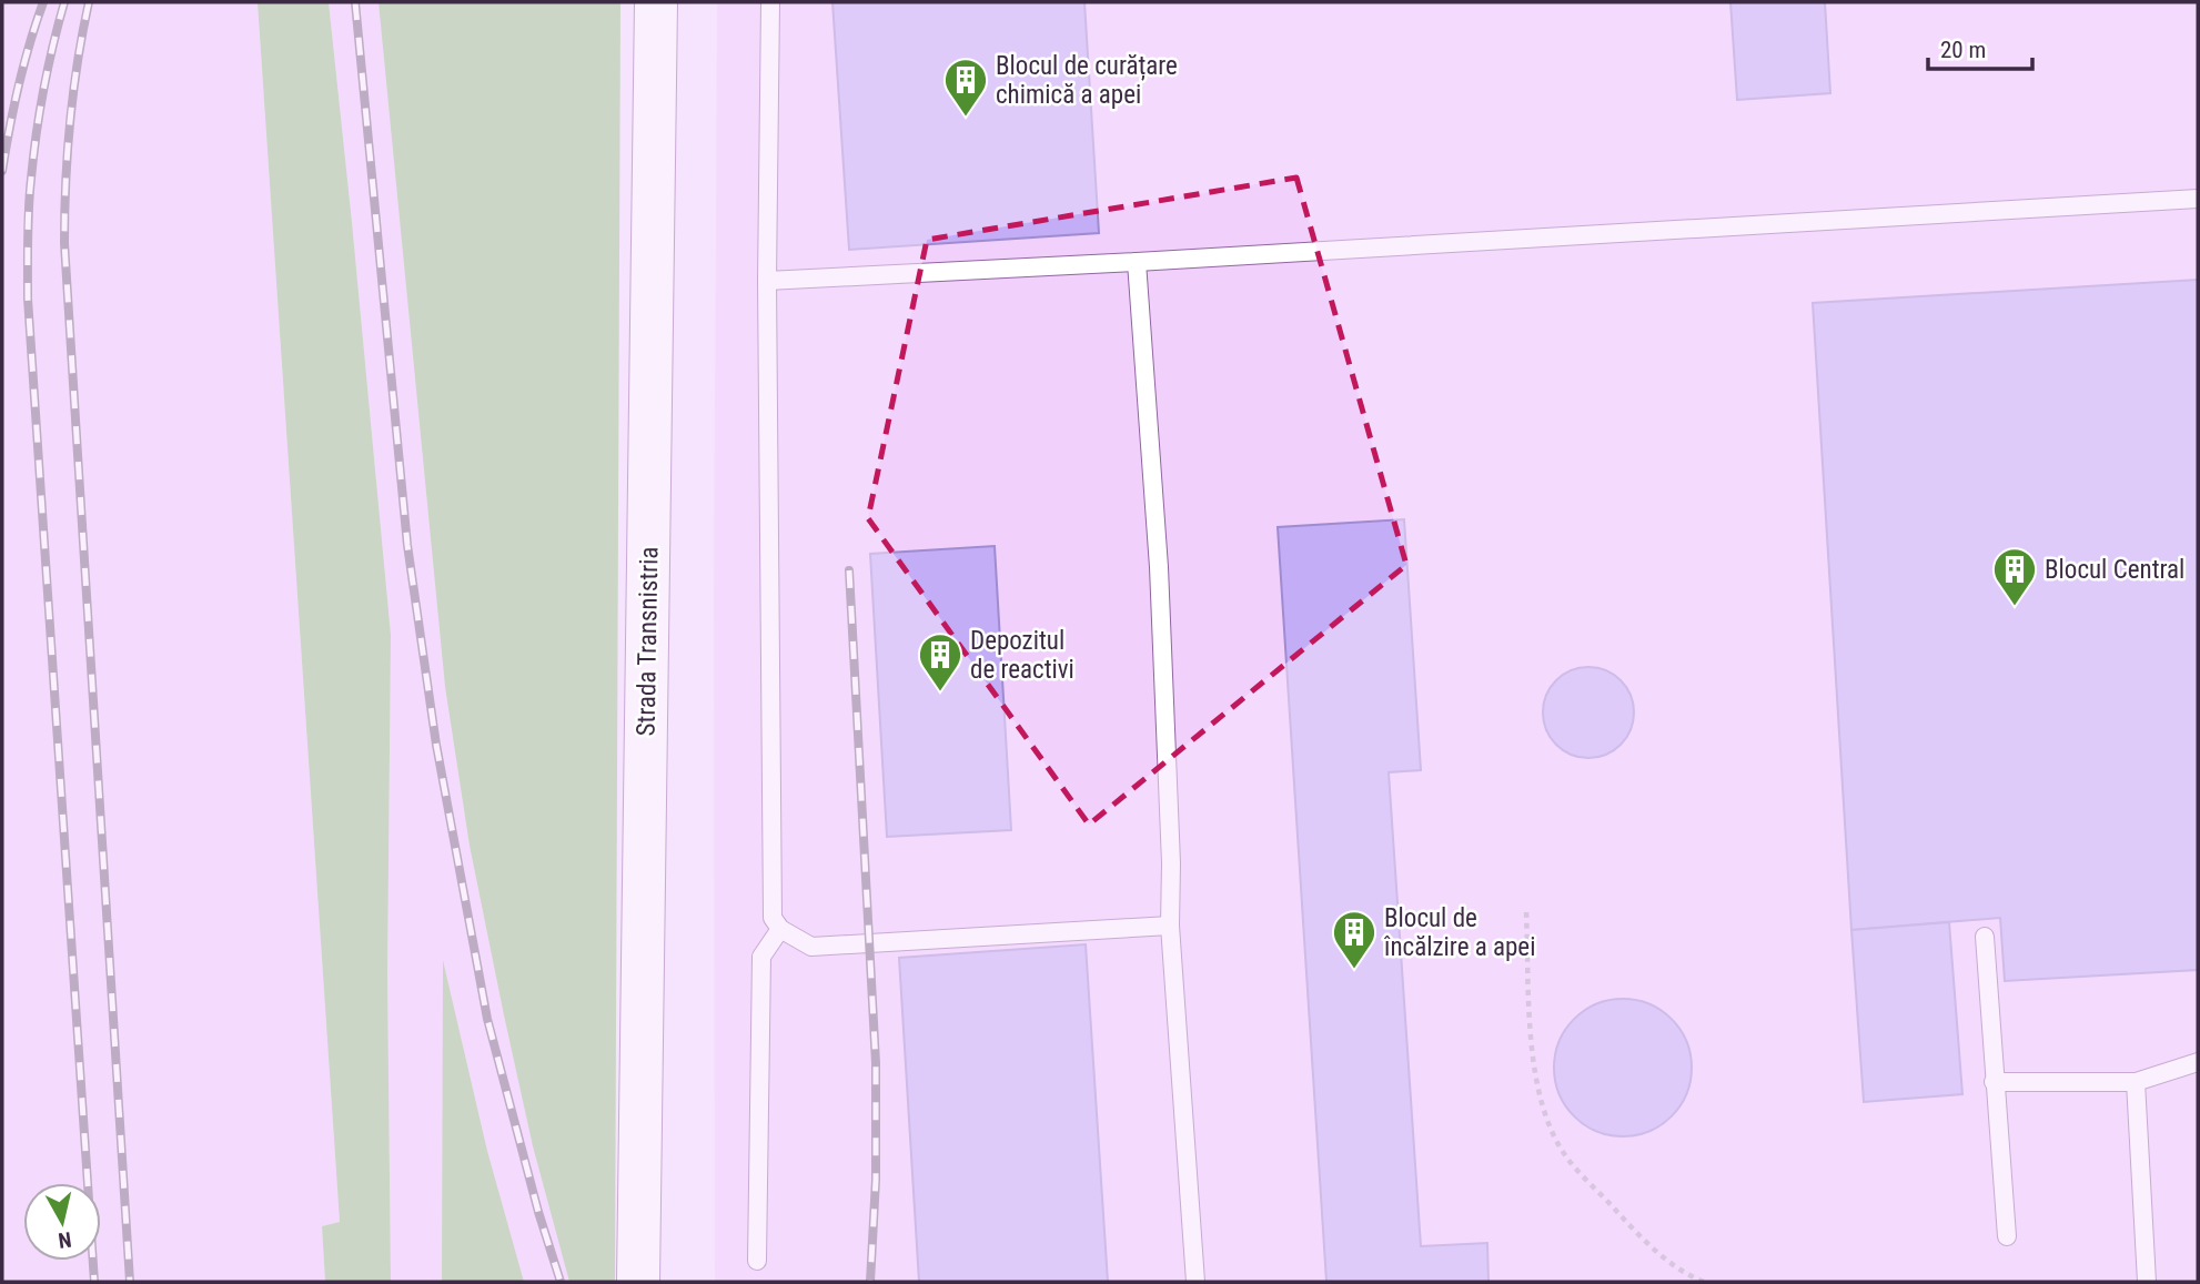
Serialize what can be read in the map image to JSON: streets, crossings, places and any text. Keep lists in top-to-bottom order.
{
  "streets": {
    "street": ["Strada Transnistria"]
  },
  "places": {
    "building": [
      "Blocul de curățare chimică a apei",
      "Blocul Central",
      "Depozitul de reaсtivi",
      "Blocul de încălzire a apei"
    ]
  },
  "scale_bar": "20 m",
  "north": "bottom"
}
